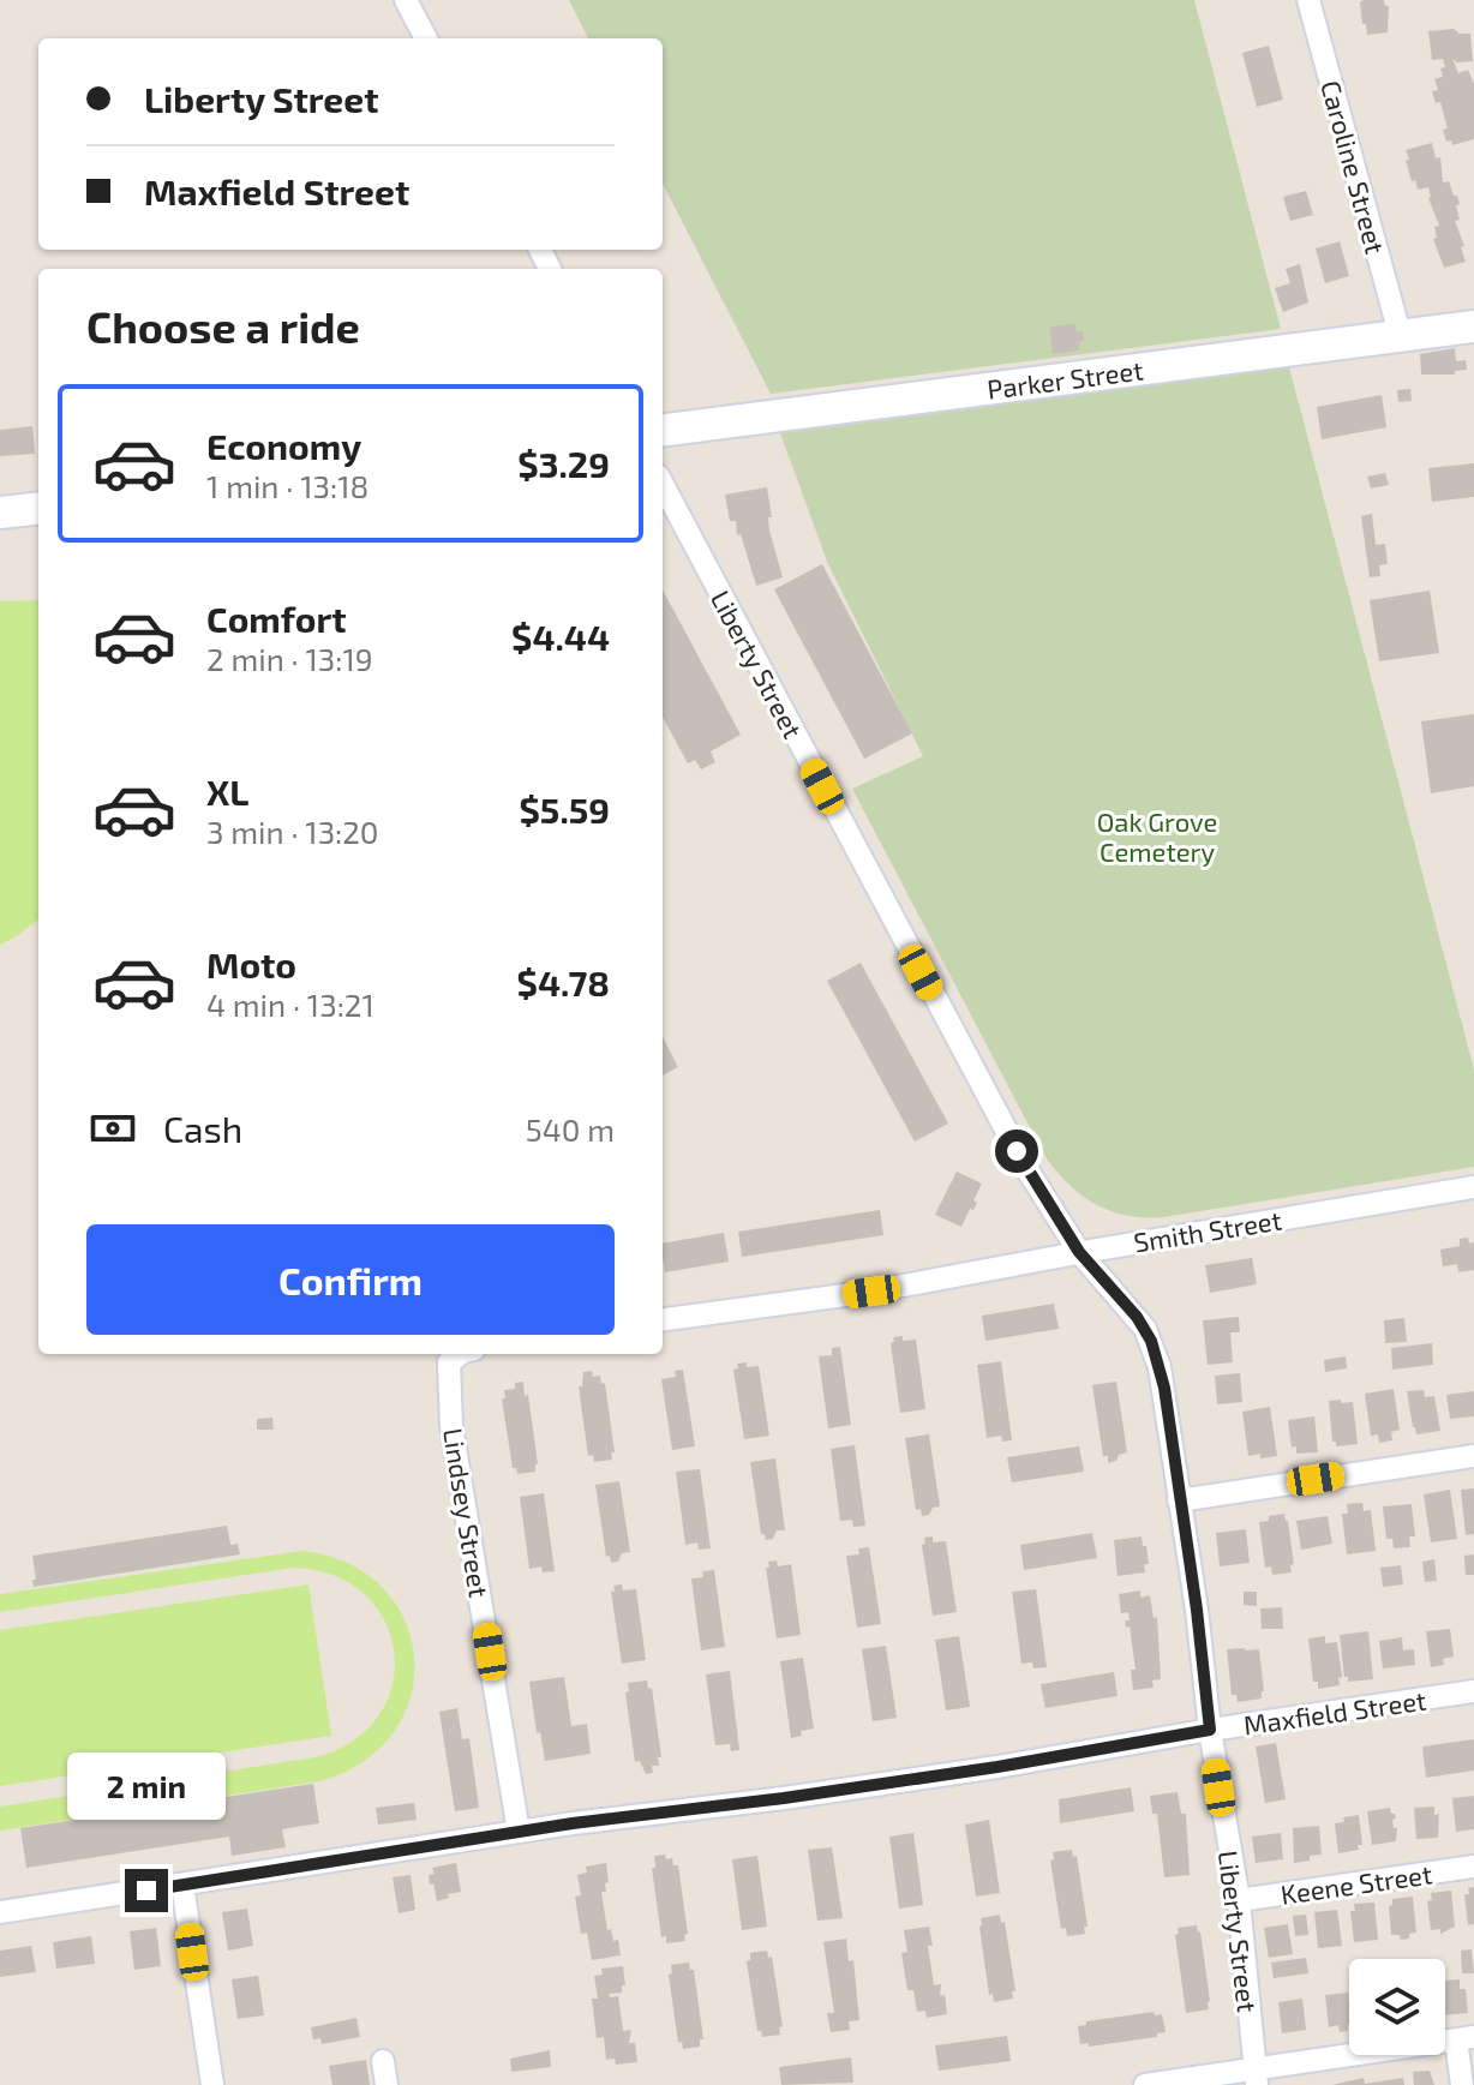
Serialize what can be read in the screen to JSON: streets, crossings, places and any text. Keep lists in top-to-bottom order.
{
  "streets": {
    "main road": ["Parker Street"],
    "street": [
      "Caroline Street",
      "Liberty Street",
      "Smith Street",
      "Lindsey Street",
      "Maxfield Street",
      "Keene Street"
    ]
  },
  "crossings": [
    ["Caroline Street", "Parker Street"],
    ["Liberty Street", "Smith Street"],
    ["Liberty Street", "Maxfield Street"],
    ["Liberty Street", "Keene Street"],
    ["Lindsey Street", "Maxfield Street"]
  ],
  "parks": ["Oak Grove Cemetery"],
  "page": {
    "banner": ["Liberty Street", "Maxfield Street"],
    "heading": "Choose a ride",
    "list": [
      {
        "name": "Economy",
        "note": "1 min · 13:18",
        "value": "$3.29"
      },
      {
        "name": "Comfort",
        "note": "2 min · 13:19",
        "value": "$4.44"
      },
      {
        "name": "XL",
        "note": "3 min · 13:20",
        "value": "$5.59"
      },
      {
        "name": "Moto",
        "note": "4 min · 13:21",
        "value": "$4.78"
      }
    ],
    "pay": ["Cash", "540 m"],
    "buttons": "Confirm",
    "bubble": "2 min"
  }
}
